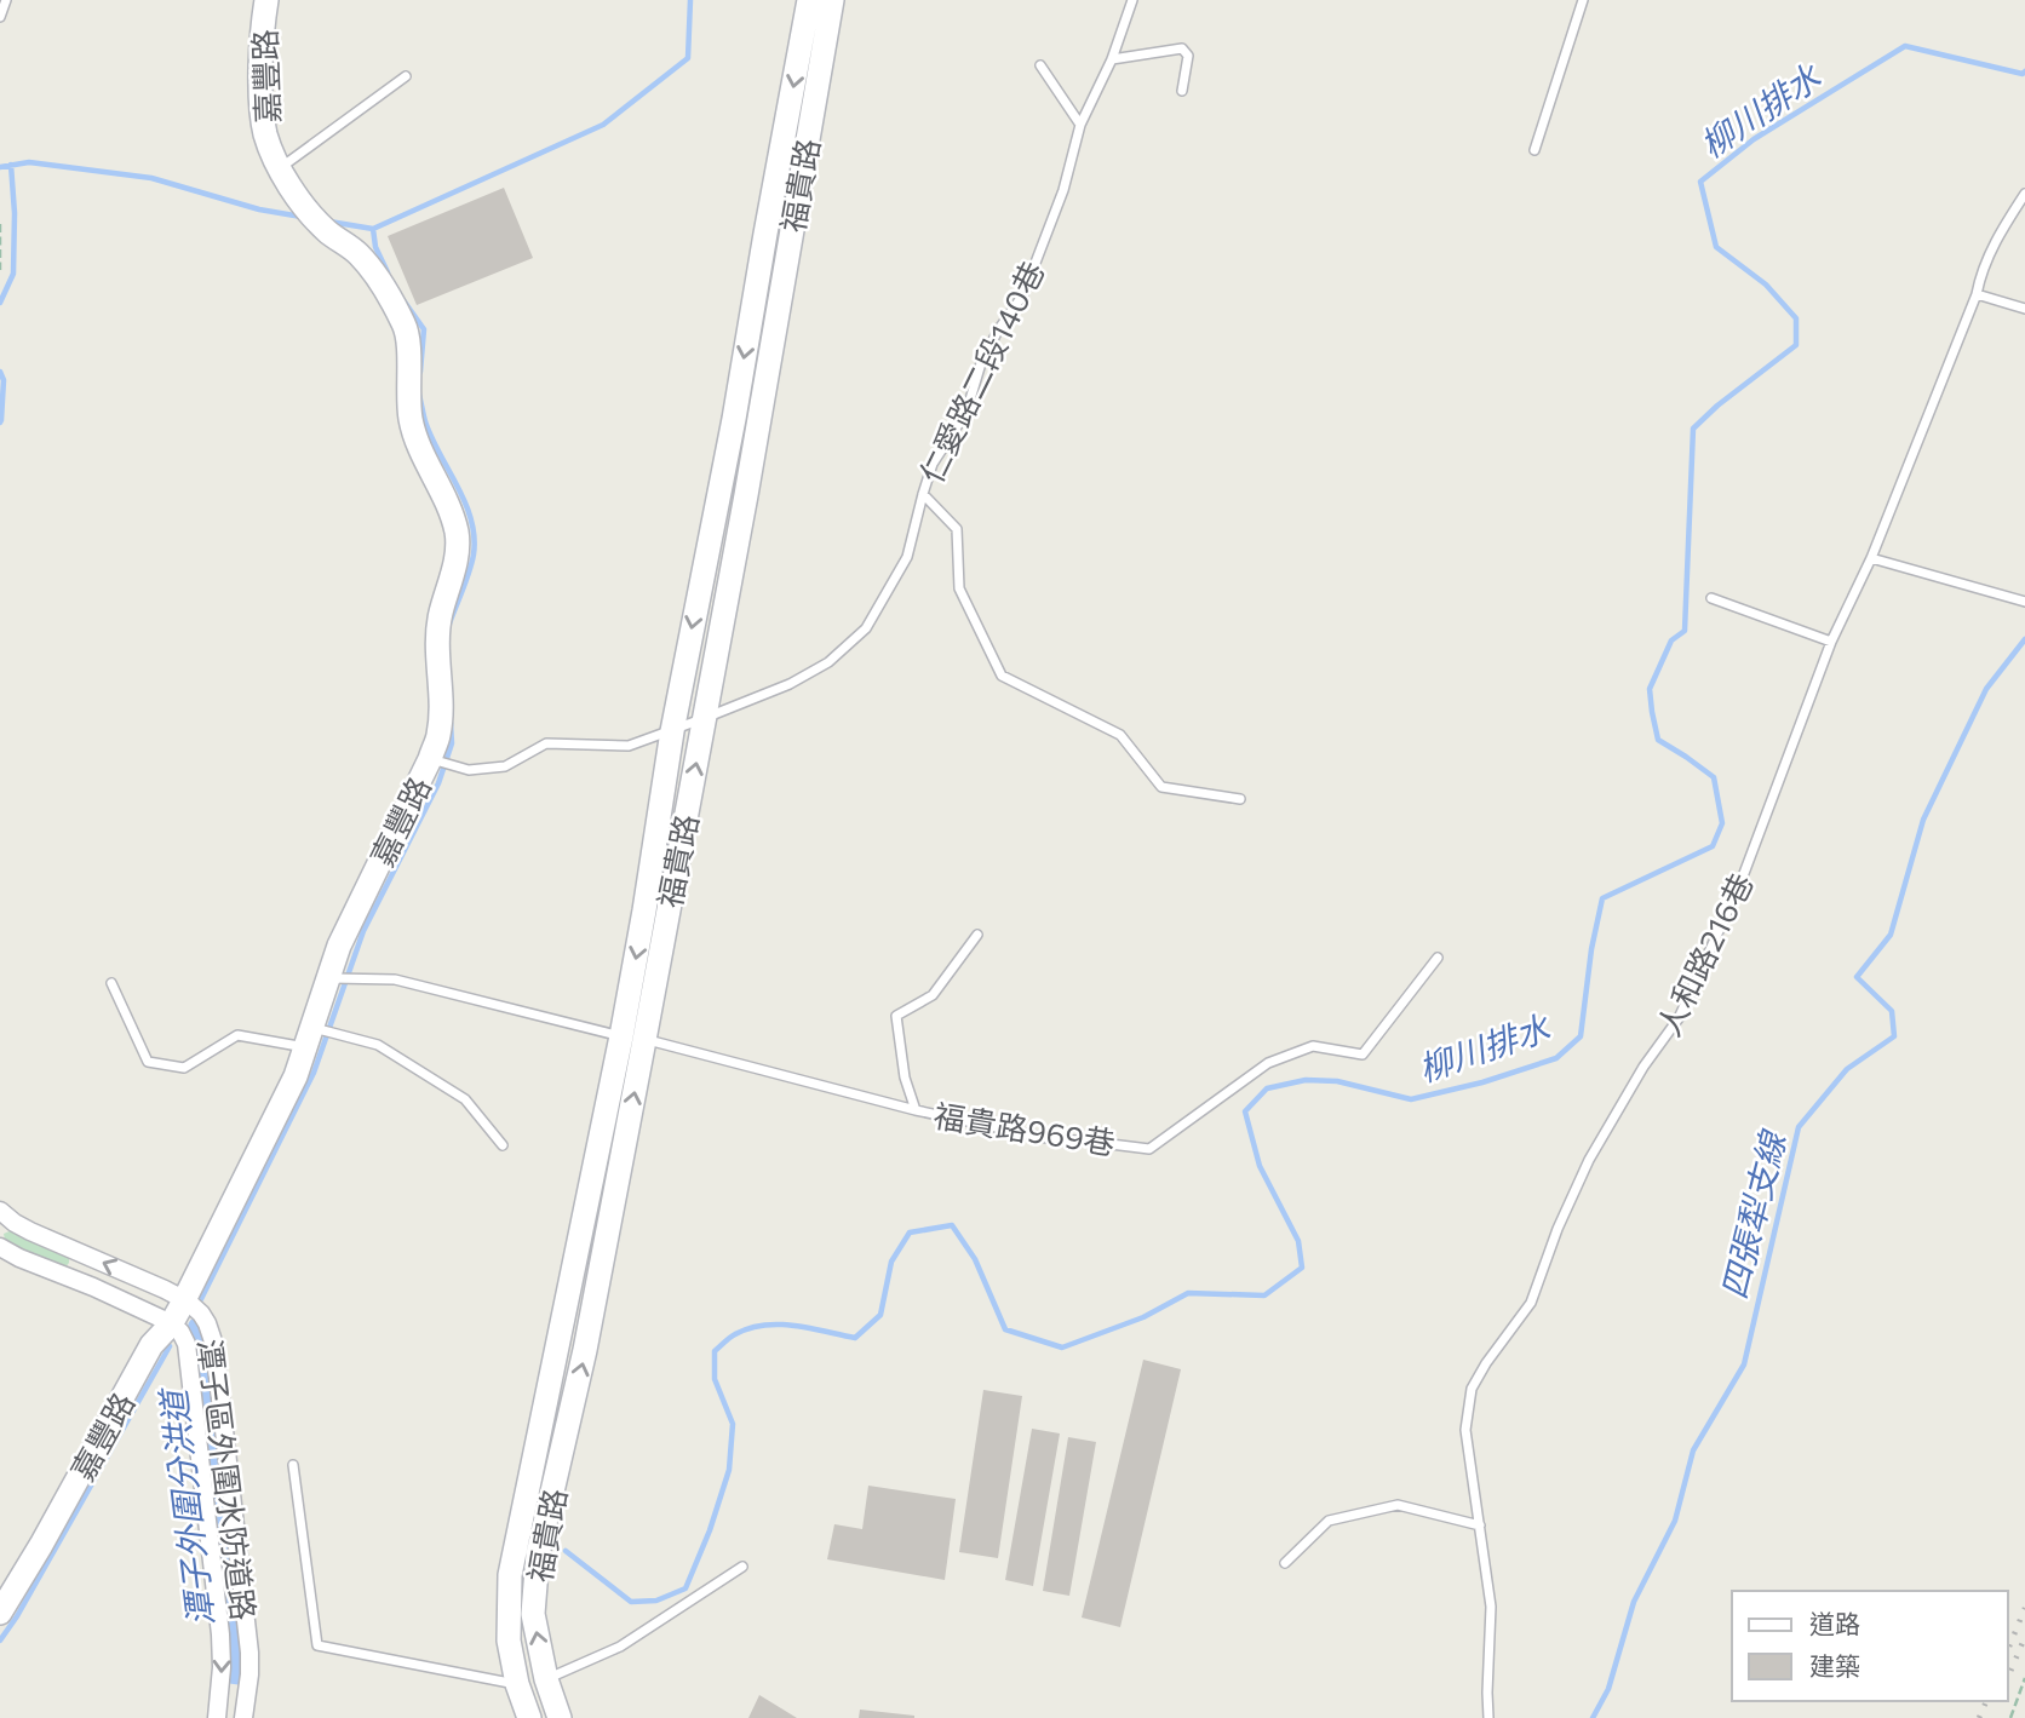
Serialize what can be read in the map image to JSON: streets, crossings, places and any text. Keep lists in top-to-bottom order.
{
  "streets": {
    "street": ["嘉豐路", "福貴路", "潭子區外圍水防道路"],
    "lane": ["仁愛路二段140巷", "人和路216巷", "福貴路969巷"]
  },
  "crossings": [
    ["嘉豐路", "仁愛路二段140巷"],
    ["嘉豐路", "福貴路969巷"],
    ["嘉豐路", "潭子區外圍水防道路"],
    ["福貴路", "仁愛路二段140巷"],
    ["福貴路", "福貴路969巷"]
  ],
  "water": ["柳川排水", "四張犁支線", "潭子外圍分洪道"],
  "legend": ["道路", "建築"]
}
